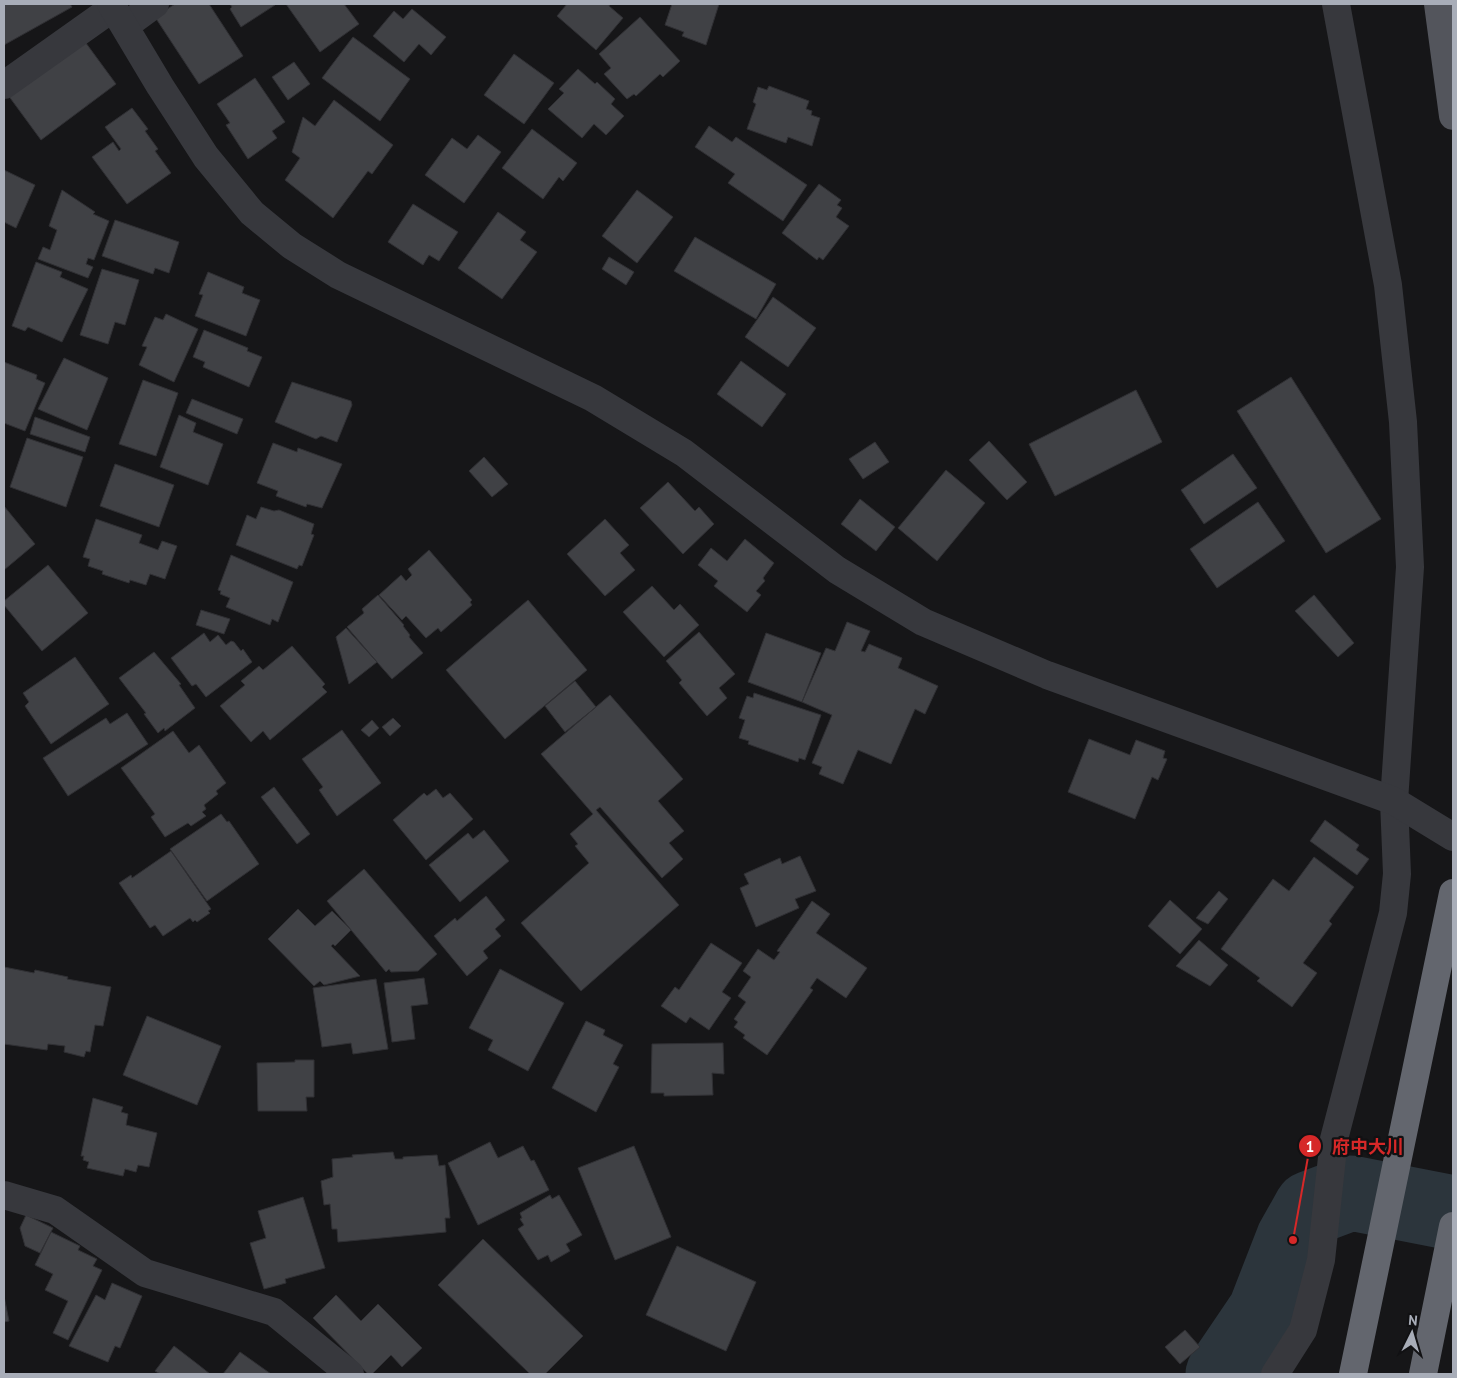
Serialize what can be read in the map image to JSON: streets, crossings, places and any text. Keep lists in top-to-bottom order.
{
  "places": ["府中大川"],
  "north": "top"
}
